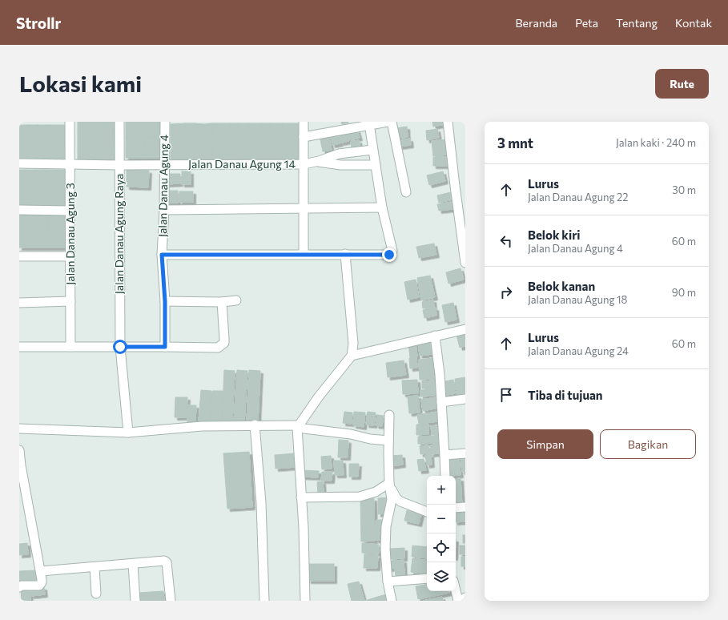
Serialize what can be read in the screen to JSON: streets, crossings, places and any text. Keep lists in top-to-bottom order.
{
  "streets": {
    "street": [
      "Jalan Danau Agung 14",
      "Jalan Danau Agung 4",
      "Jalan Danau Agung 3",
      "Jalan Danau Agung Raya"
    ]
  },
  "crossings": [
    ["Jalan Danau Agung 14", "Jalan Danau Agung 4"],
    ["Jalan Danau Agung 14", "Jalan Danau Agung 3"],
    ["Jalan Danau Agung 14", "Jalan Danau Agung Raya"]
  ],
  "page": {
    "header": "Strollr",
    "nav": [
      "Beranda",
      "Peta",
      "Tentang",
      "Kontak"
    ],
    "buttons": [
      "Rute",
      ["Simpan", "Bagikan"]
    ],
    "title": "Lokasi kami",
    "heading": ["3 mnt", "Jalan kaki · 240 m"],
    "list": [
      ["Lurus", "Jalan Danau Agung 22", "30 m"],
      ["Belok kiri", "Jalan Danau Agung 4", "60 m"],
      ["Belok kanan", "Jalan Danau Agung 18", "90 m"],
      ["Lurus", "Jalan Danau Agung 24", "60 m"],
      "Tiba di tujuan"
    ],
    "map_buttons": ["+", "−"]
  }
}
